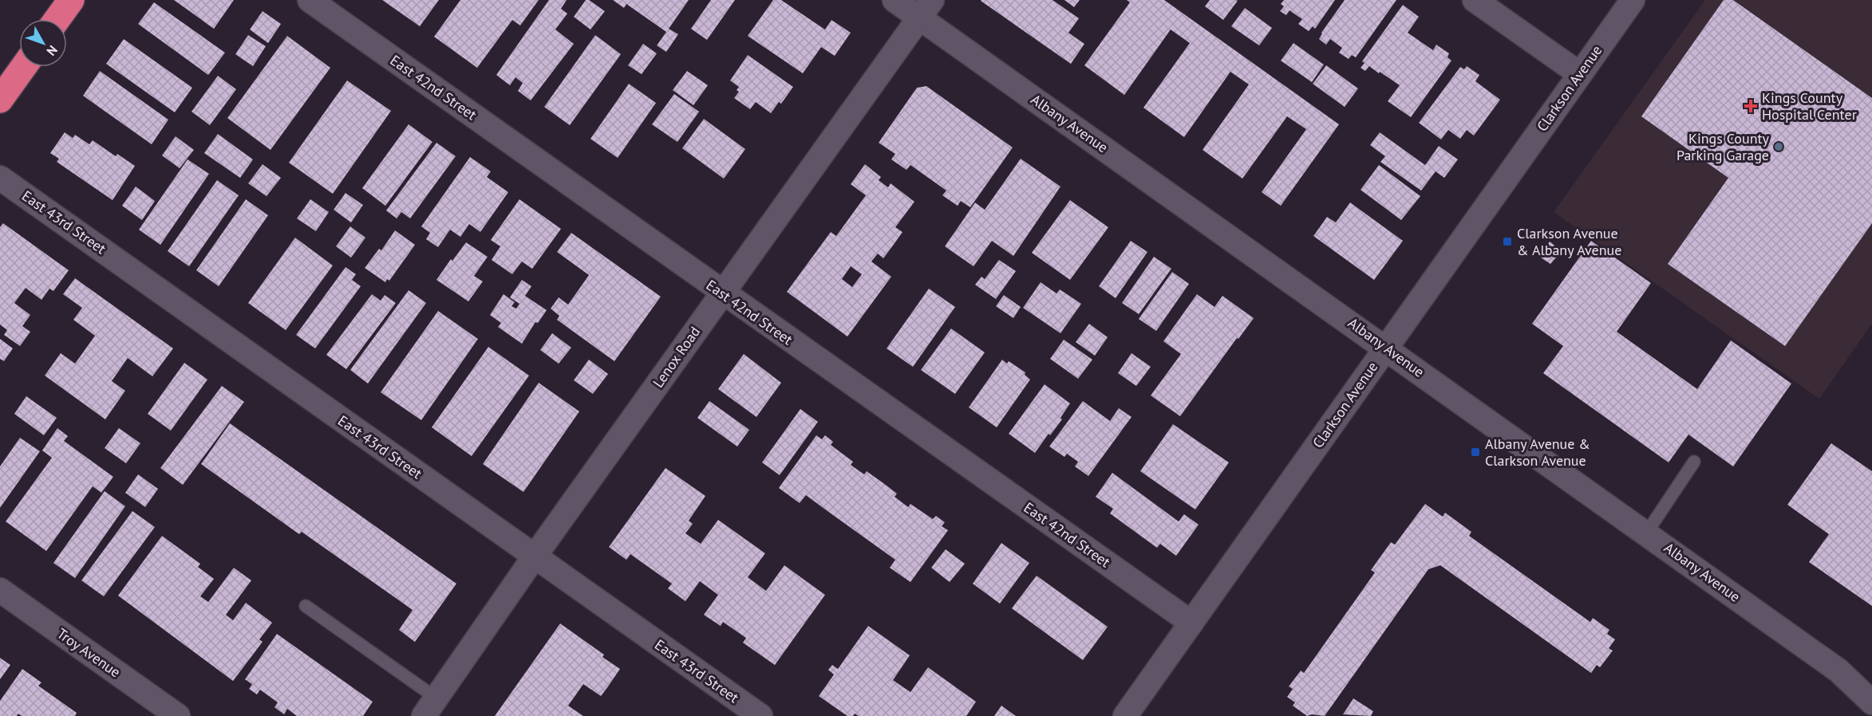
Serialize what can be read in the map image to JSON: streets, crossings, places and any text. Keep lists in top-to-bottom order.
{
  "streets": {
    "street": [
      "East 42nd Street",
      "Clarkson Avenue",
      "Albany Avenue",
      "East 43rd Street",
      "Lenox Road",
      "Troy Avenue"
    ]
  },
  "crossings": [
    ["East 42nd Street", "Clarkson Avenue"],
    ["East 42nd Street", "Lenox Road"],
    ["Clarkson Avenue", "Albany Avenue"],
    ["Albany Avenue", "Lenox Road"],
    ["East 43rd Street", "Lenox Road"]
  ],
  "places": {
    "health": ["Kings County Hospital Center"],
    "other": ["Kings County Parking Garage"],
    "transit": ["Clarkson Avenue & Albany Avenue", "Albany Avenue & Clarkson Avenue"]
  },
  "north": "bottom right"
}
